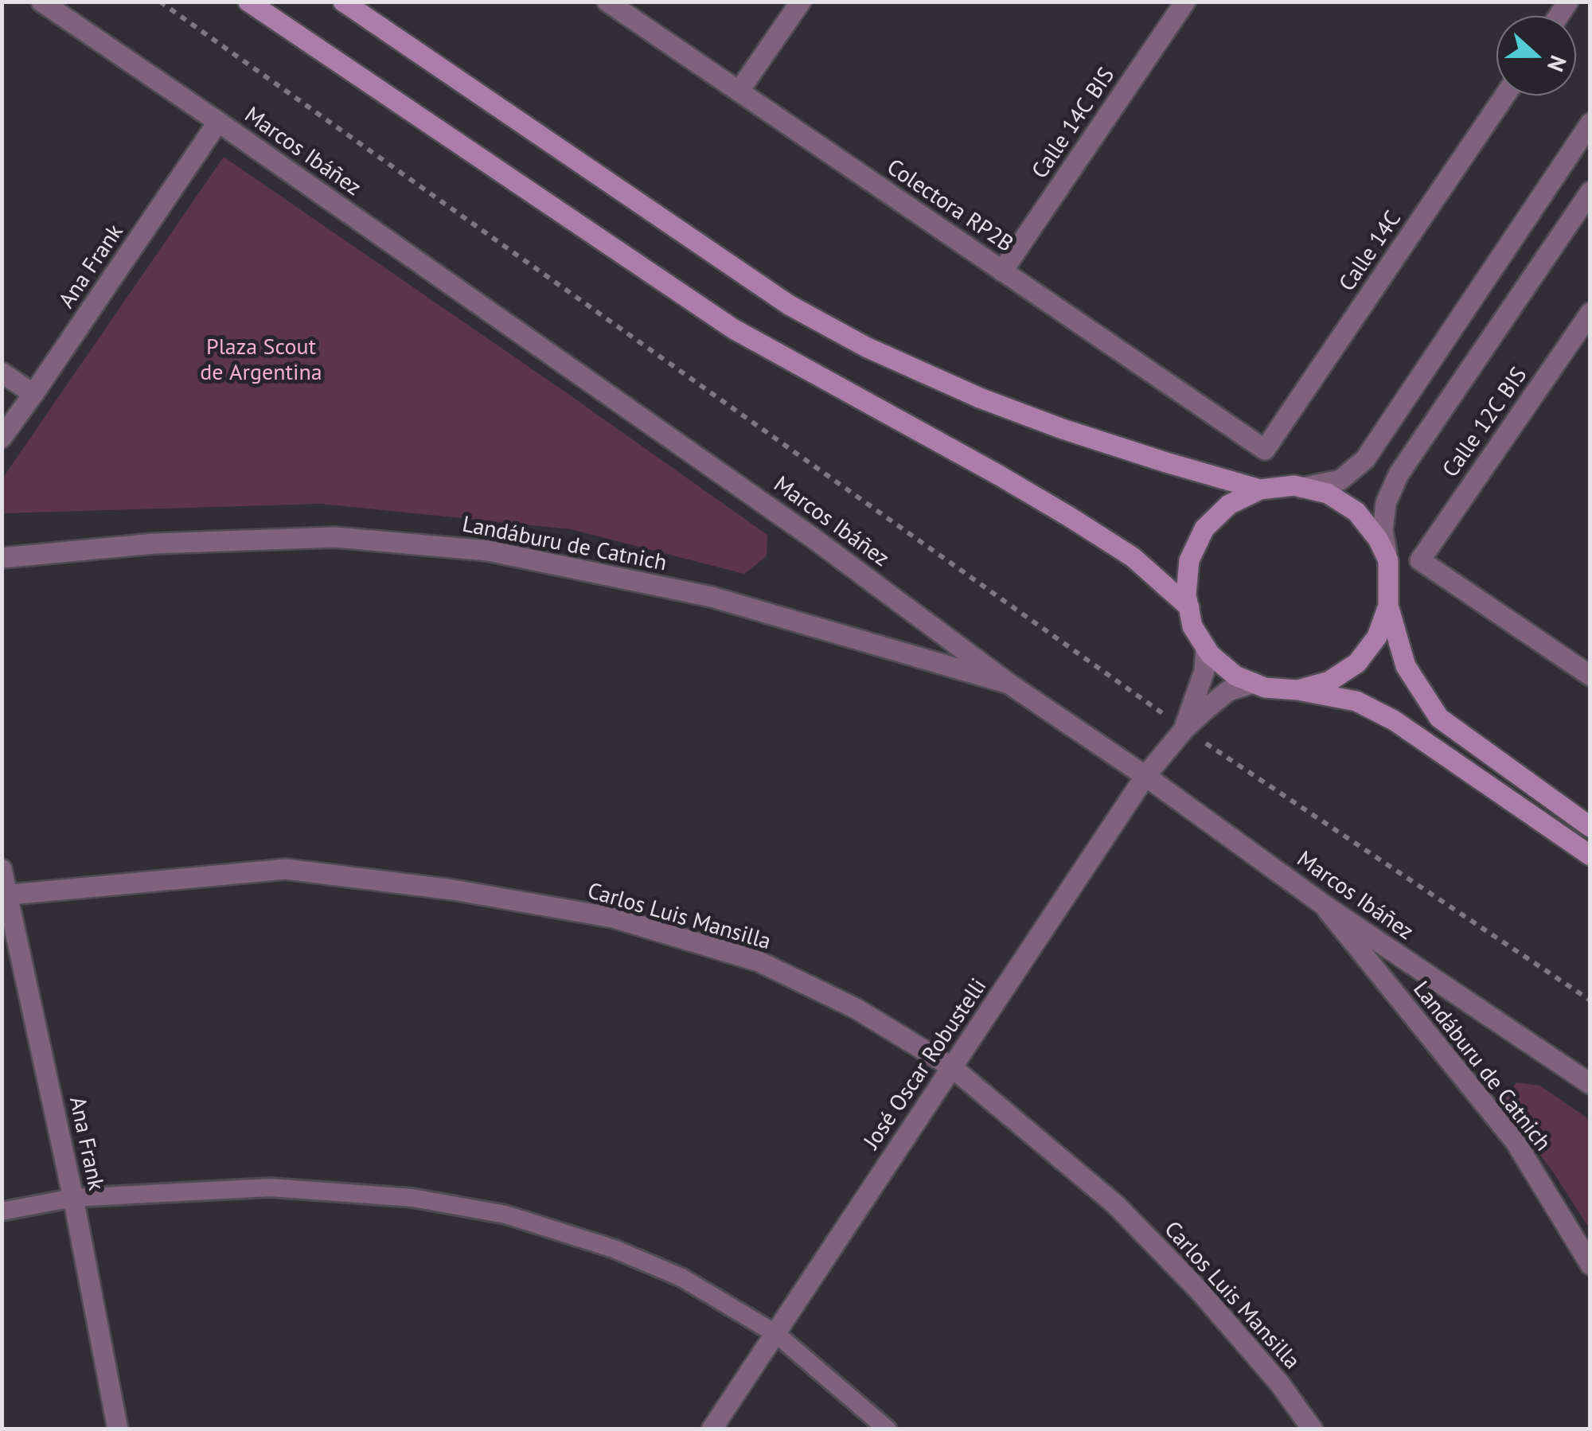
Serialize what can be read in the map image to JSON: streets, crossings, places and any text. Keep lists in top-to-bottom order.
{
  "streets": {
    "street": [
      "Calle 14C BIS",
      "Marcos Ibáñez",
      "Colectora RP2B",
      "Calle 14C",
      "Ana Frank",
      "Calle 12C BIS",
      "Landáburu de Catnich",
      "Carlos Luis Mansilla",
      "José Oscar Robustelli"
    ]
  },
  "crossings": [
    ["Calle 14C BIS", "Colectora RP2B"],
    ["Marcos Ibáñez", "Ana Frank"],
    ["Marcos Ibáñez", "Landáburu de Catnich"],
    ["Marcos Ibáñez", "José Oscar Robustelli"],
    ["Colectora RP2B", "Calle 14C"],
    ["Ana Frank", "Carlos Luis Mansilla"],
    ["Carlos Luis Mansilla", "José Oscar Robustelli"]
  ],
  "parks": ["Plaza Scout de Argentina"],
  "north": "right"
}
